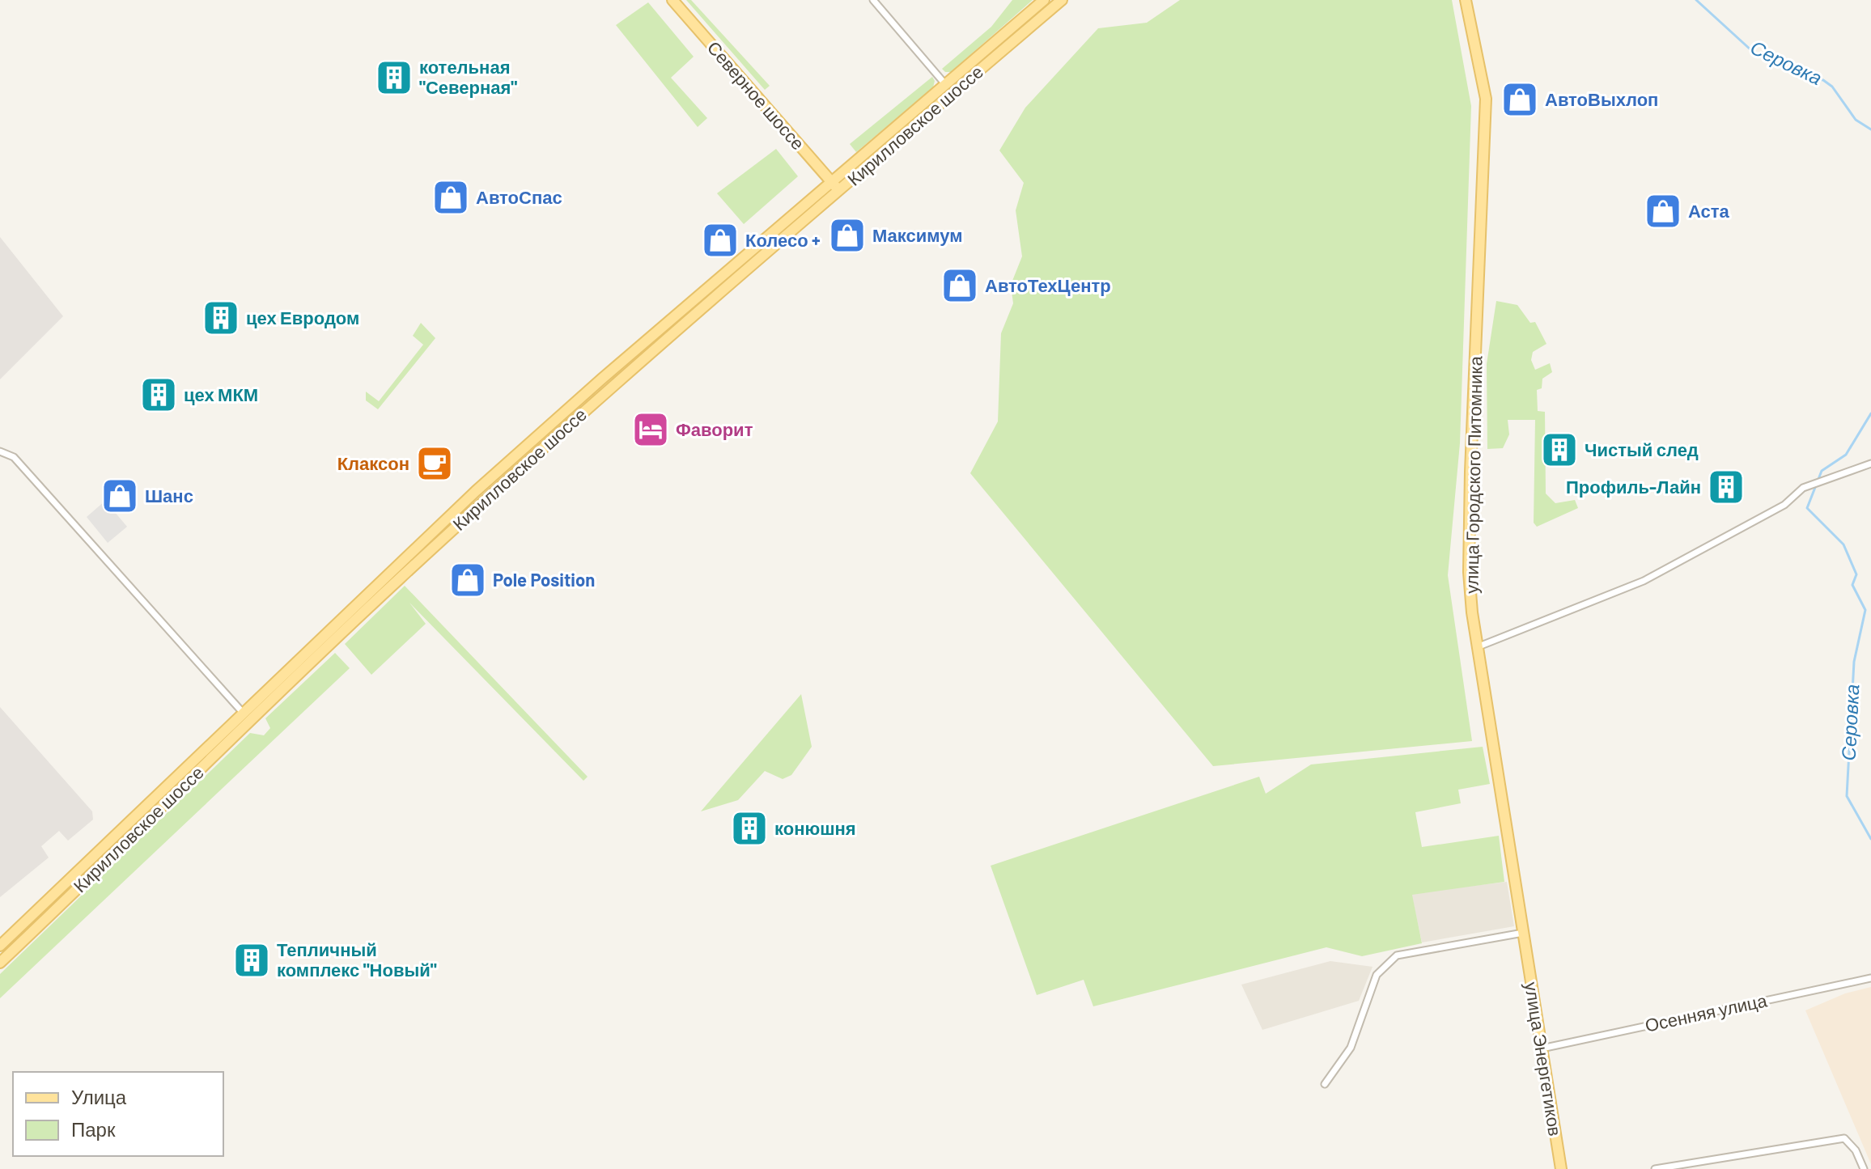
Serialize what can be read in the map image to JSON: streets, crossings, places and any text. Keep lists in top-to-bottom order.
{
  "streets": {
    "main road": [
      "Северное шоссе",
      "Кирилловское шоссе",
      "улица Городского Питомника",
      "улица Энергетиков"
    ],
    "street": ["Осенняя улица"]
  },
  "crossings": [
    ["Северное шоссе", "Кирилловское шоссе"],
    ["улица Городского Питомника", "улица Энергетиков"],
    ["Осенняя улица", "улица Энергетиков"]
  ],
  "water": ["Серовка"],
  "places": {
    "building": [
      "котельная \"Северная\"",
      "цех Евродом",
      "цех МКМ",
      "Чистый след",
      "Профиль-Лайн",
      "конюшня",
      "Тепличный комплекс \"Новый\""
    ],
    "shop": [
      "АвтоВыхлоп",
      "АвтоСпас",
      "Аста",
      "Максимум",
      "Колесо +",
      "АвтоТехЦентр",
      "Шанс",
      "Pole Position"
    ],
    "hotel": ["Фаворит"],
    "cafe": ["Клаксон"]
  },
  "legend": ["Улица", "Парк"]
}
